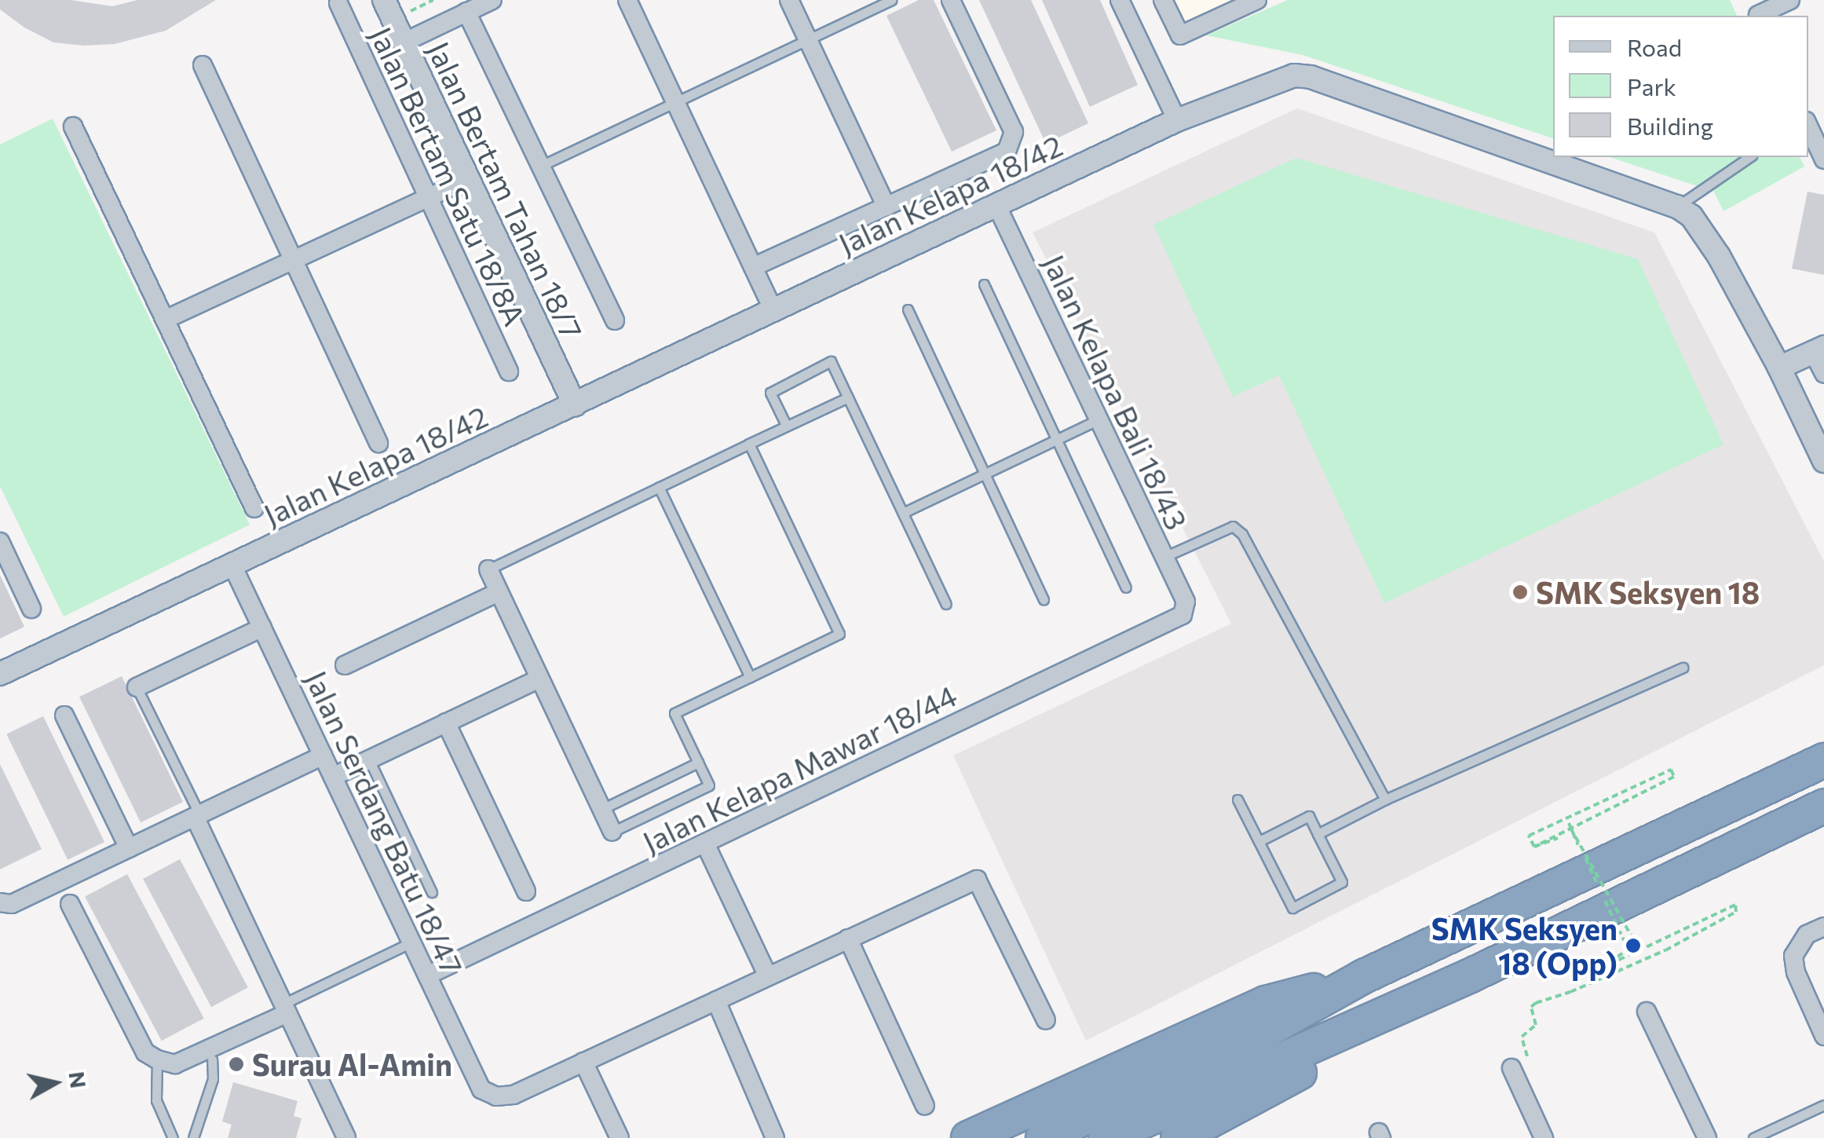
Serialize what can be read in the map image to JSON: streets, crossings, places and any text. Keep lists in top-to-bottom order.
{
  "streets": {
    "street": [
      "Jalan Bertam Satu 18/8A",
      "Jalan Bertam Tahan 18/7",
      "Jalan Kelapa 18/42",
      "Jalan Kelapa Bali 18/43",
      "Jalan Kelapa Mawar 18/44",
      "Jalan Serdang Batu 18/47"
    ]
  },
  "crossings": [
    ["Jalan Bertam Tahan 18/7", "Jalan Kelapa 18/42"],
    ["Jalan Kelapa 18/42", "Jalan Kelapa Bali 18/43"],
    ["Jalan Kelapa 18/42", "Jalan Serdang Batu 18/47"],
    ["Jalan Kelapa Bali 18/43", "Jalan Kelapa Mawar 18/44"],
    ["Jalan Kelapa Mawar 18/44", "Jalan Serdang Batu 18/47"]
  ],
  "places": ["SMK Seksyen 18", "SMK Seksyen 18 (Opp)", "Surau Al-Amin"],
  "legend": ["Road", "Park", "Building"],
  "north": "right"
}
